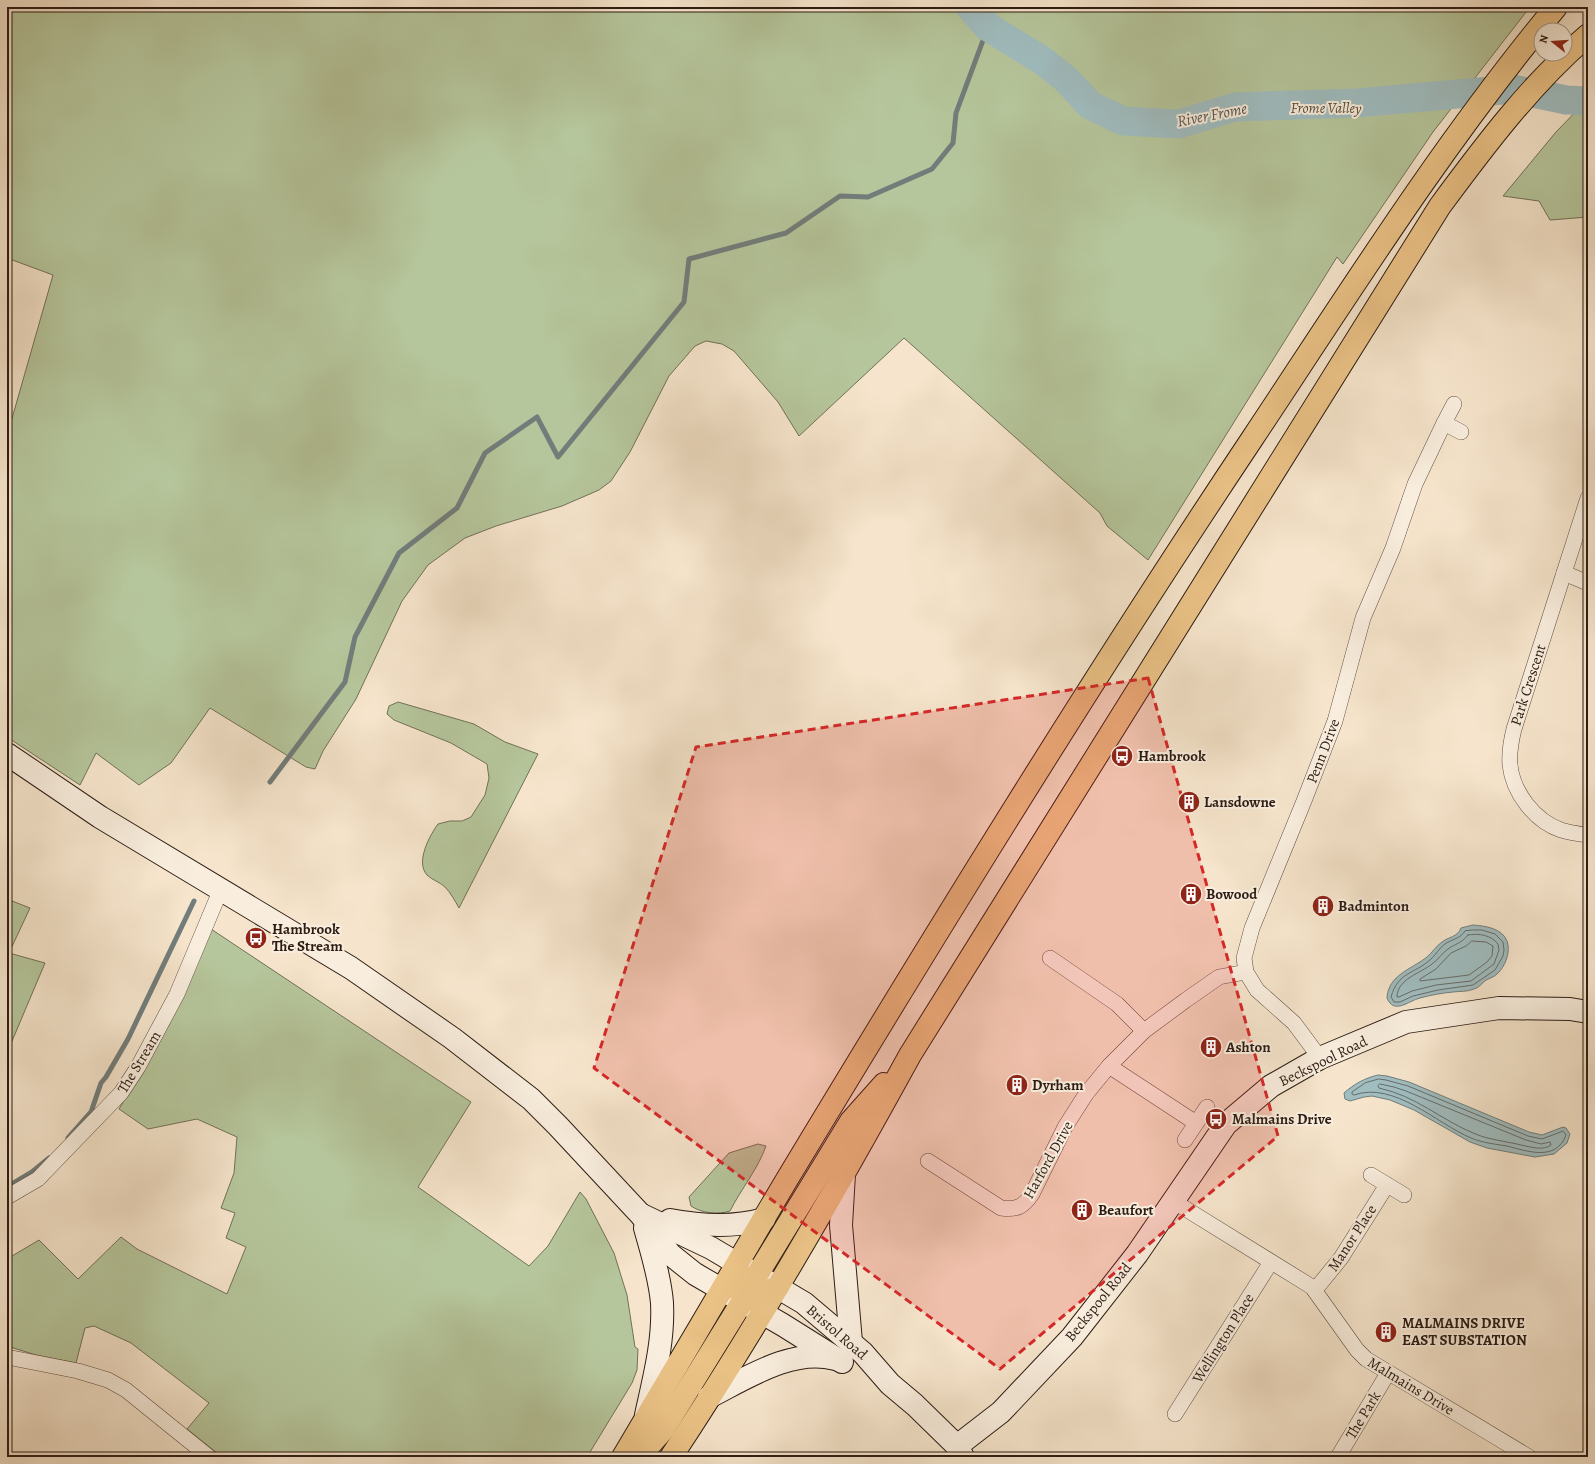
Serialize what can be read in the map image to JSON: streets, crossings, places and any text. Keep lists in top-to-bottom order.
{
  "streets": {
    "main road": ["Beckspool Road", "Bristol Road"],
    "street": [
      "Park Crescent",
      "Penn Drive",
      "The Stream",
      "Harford Drive",
      "Manor Place",
      "Wellington Place",
      "Malmains Drive",
      "The Park"
    ]
  },
  "crossings": [
    ["Penn Drive", "Beckspool Road"],
    ["Penn Drive", "Harford Drive"],
    ["Beckspool Road", "Bristol Road"],
    ["Beckspool Road", "Malmains Drive"],
    ["Manor Place", "Malmains Drive"],
    ["Wellington Place", "Malmains Drive"],
    ["Malmains Drive", "The Park"]
  ],
  "water": ["River Frome"],
  "parks": ["Frome Valley"],
  "places": {
    "bus stop": ["Hambrook", "Hambrook The Stream", "Malmains Drive"],
    "building": [
      "Lansdowne",
      "Bowood",
      "Badminton",
      "Ashton",
      "Dyrham",
      "Beaufort",
      "MALMAINS DRIVE EAST SUBSTATION"
    ]
  },
  "north": "left"
}
